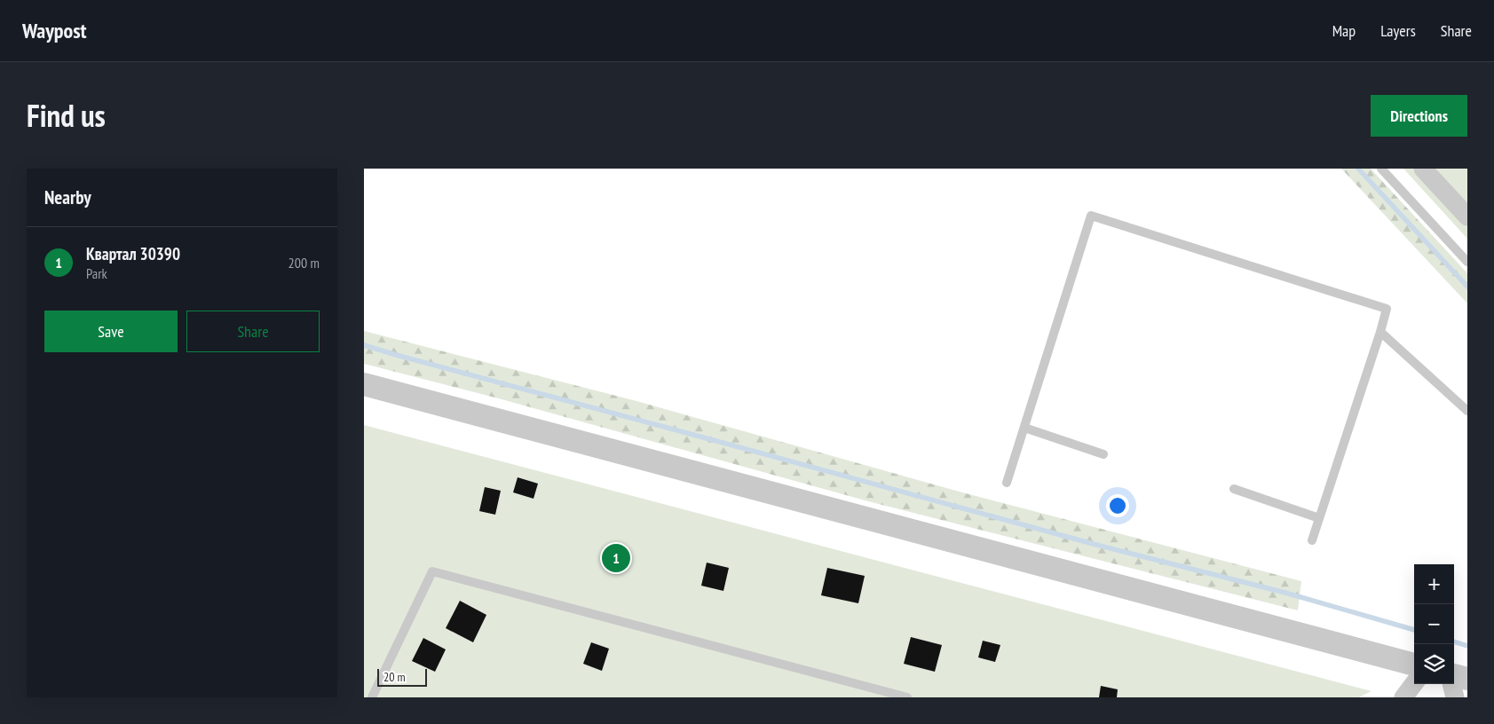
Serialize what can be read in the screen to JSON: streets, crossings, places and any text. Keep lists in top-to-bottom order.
{
  "scale_bar": "20 m",
  "page": {
    "header": "Waypost",
    "nav": ["Map", "Layers", "Share"],
    "title": "Find us",
    "buttons": [
      "Directions",
      ["Save", "Share"]
    ],
    "heading": "Nearby",
    "list": [
      {
        "mark": "1",
        "name": "Квартал 30390",
        "note": "Park",
        "value": "200 m"
      }
    ],
    "pins": "1",
    "map_buttons": ["+", "−"],
    "scale": "20 m"
  }
}
